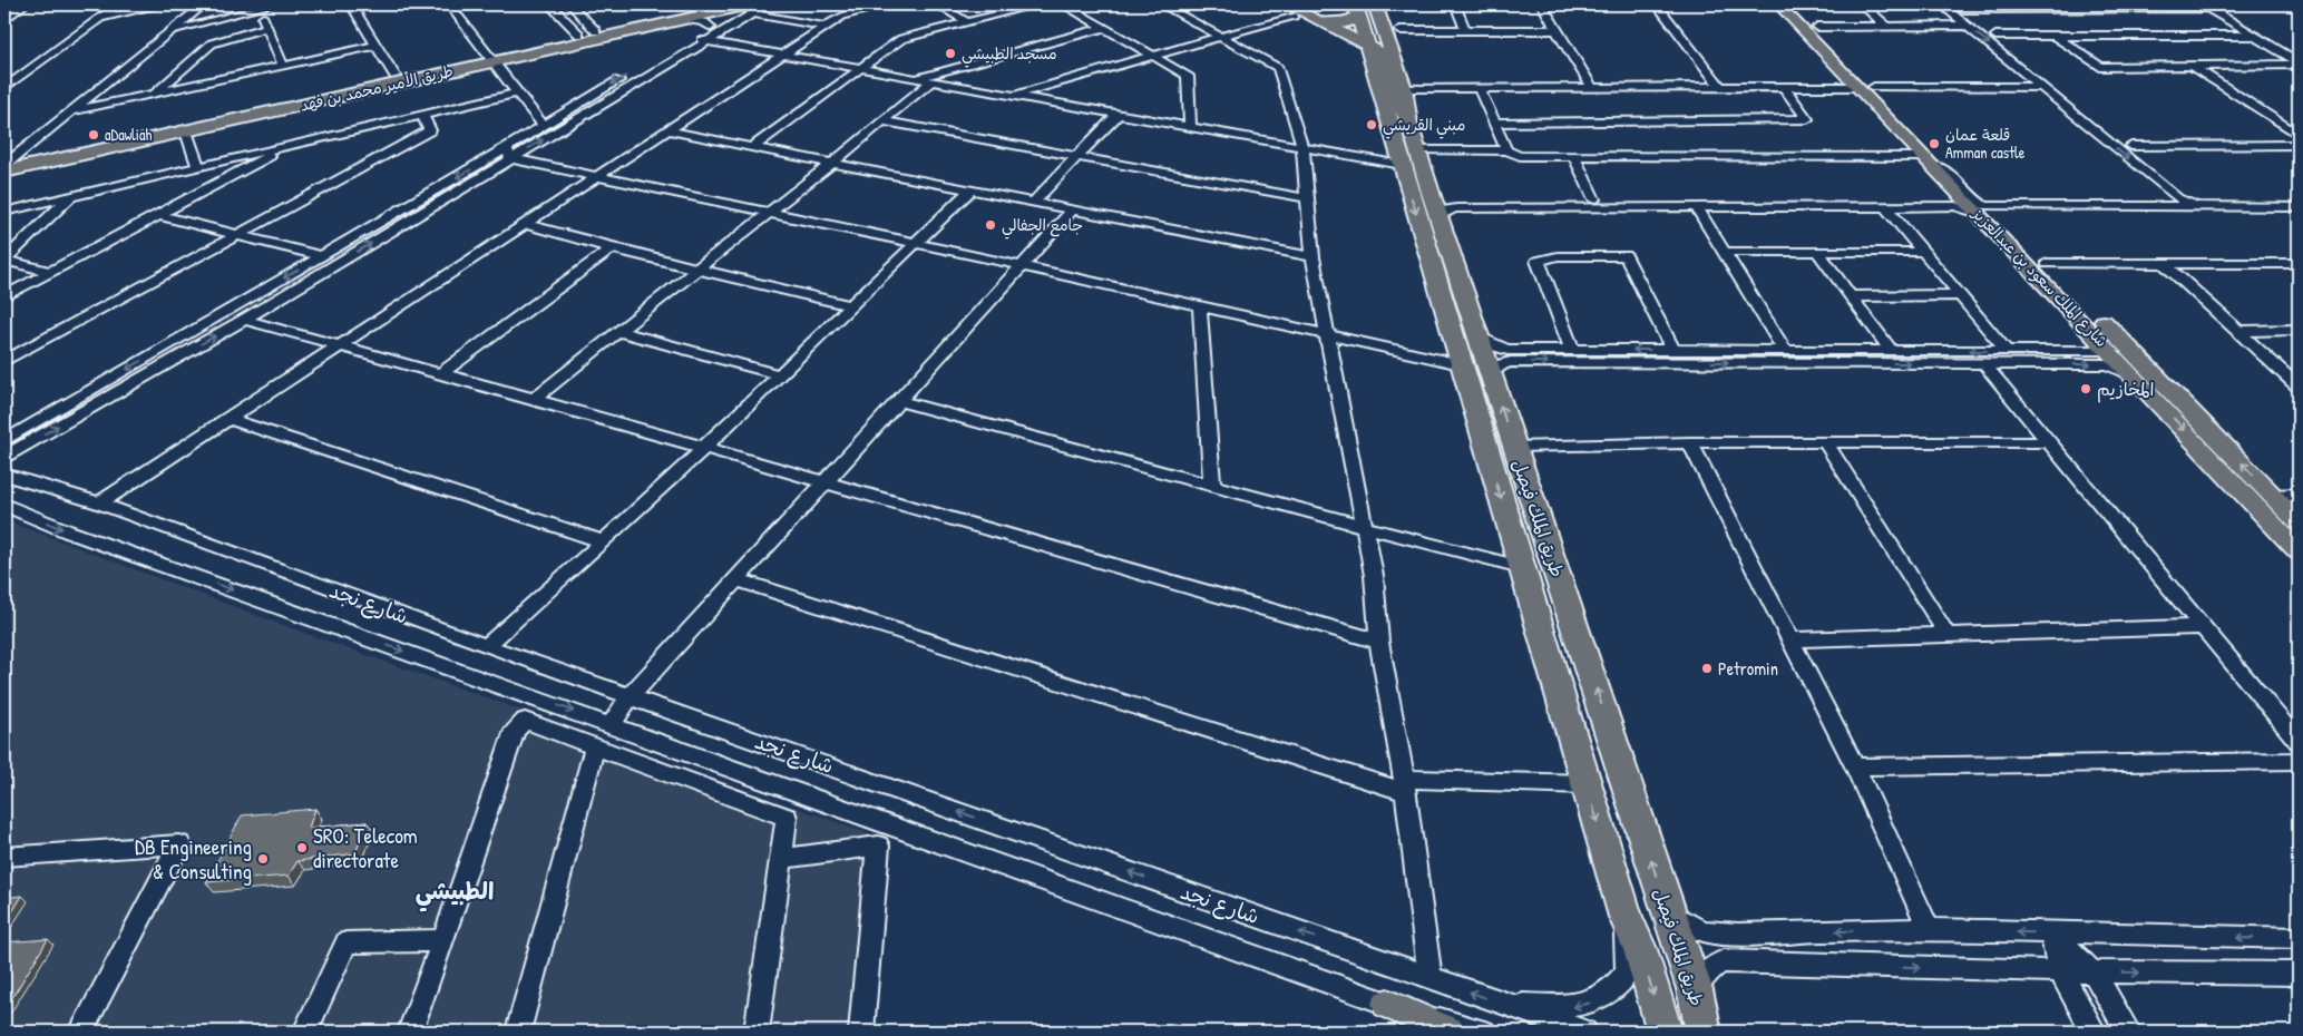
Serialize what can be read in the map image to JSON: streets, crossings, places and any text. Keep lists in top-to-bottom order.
{
  "streets": {
    "highway": ["طريق الأمير محمد بن فهد", "طريق الملك فيصل"],
    "main road": ["شارع الملك سعود بن عبدالعزيز"],
    "street": ["شارع نجد"]
  },
  "districts": ["الطبيشي"],
  "places": [
    "مسجد الطبيشي",
    "مبني القريشي",
    "aDawliah",
    "قلعة عمان Amman castle",
    "جامع الجفالي",
    "المخازيم",
    "Petromin",
    "SRO: Telecom directorate",
    "DB Engineering & Consulting"
  ]
}
